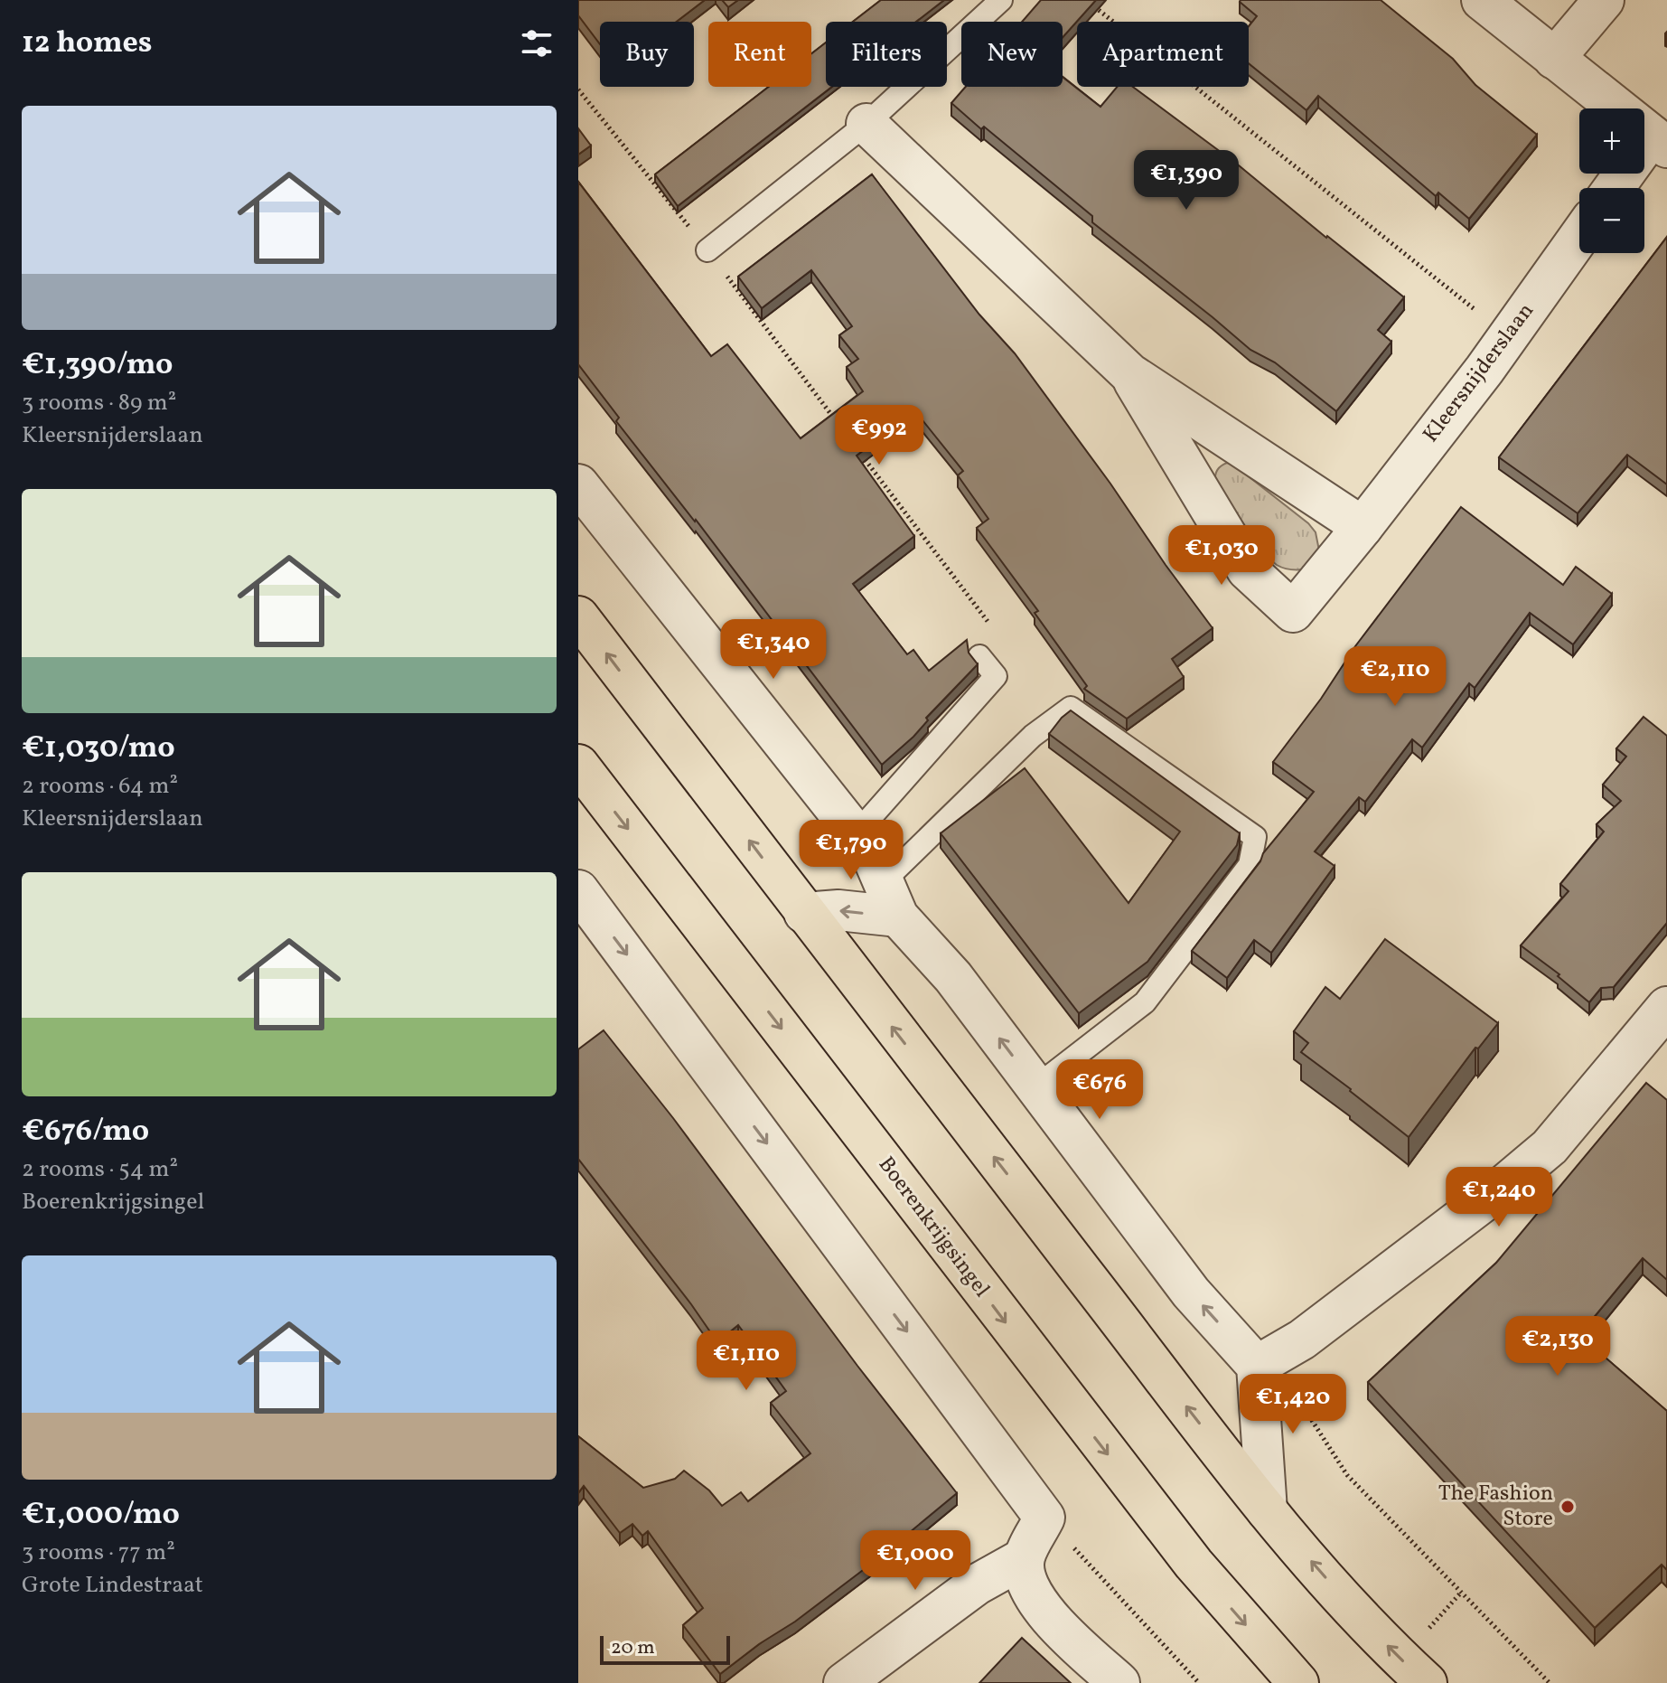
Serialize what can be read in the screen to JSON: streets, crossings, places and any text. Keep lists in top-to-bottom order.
{
  "streets": {
    "highway": ["Boerenkrijgsingel"],
    "street": ["Kleersnijderslaan"]
  },
  "places": ["The Fashion Store"],
  "scale_bar": "20 m",
  "page": {
    "heading": "12 homes",
    "chip": [
      "Buy",
      "Rent",
      "Filters",
      "New",
      "Apartment"
    ],
    "list": [
      {
        "name": "€1,390/mo",
        "note": "3 rooms · 89 m² · Kleersnijderslaan"
      },
      {
        "name": "€1,030/mo",
        "note": "2 rooms · 64 m² · Kleersnijderslaan"
      },
      {
        "name": "€676/mo",
        "note": "2 rooms · 54 m² · Boerenkrijgsingel"
      },
      {
        "name": "€1,000/mo",
        "note": "3 rooms · 77 m² · Grote Lindestraat"
      }
    ],
    "map_buttons": ["+", "−"],
    "price": [
      "€1,390",
      "€992",
      "€1,030",
      "€1,340",
      "€2,110",
      "€1,790",
      "€676",
      "€1,240",
      "€2,130",
      "€1,110",
      "€1,420",
      "€1,000"
    ],
    "scale": "20 m"
  }
}
